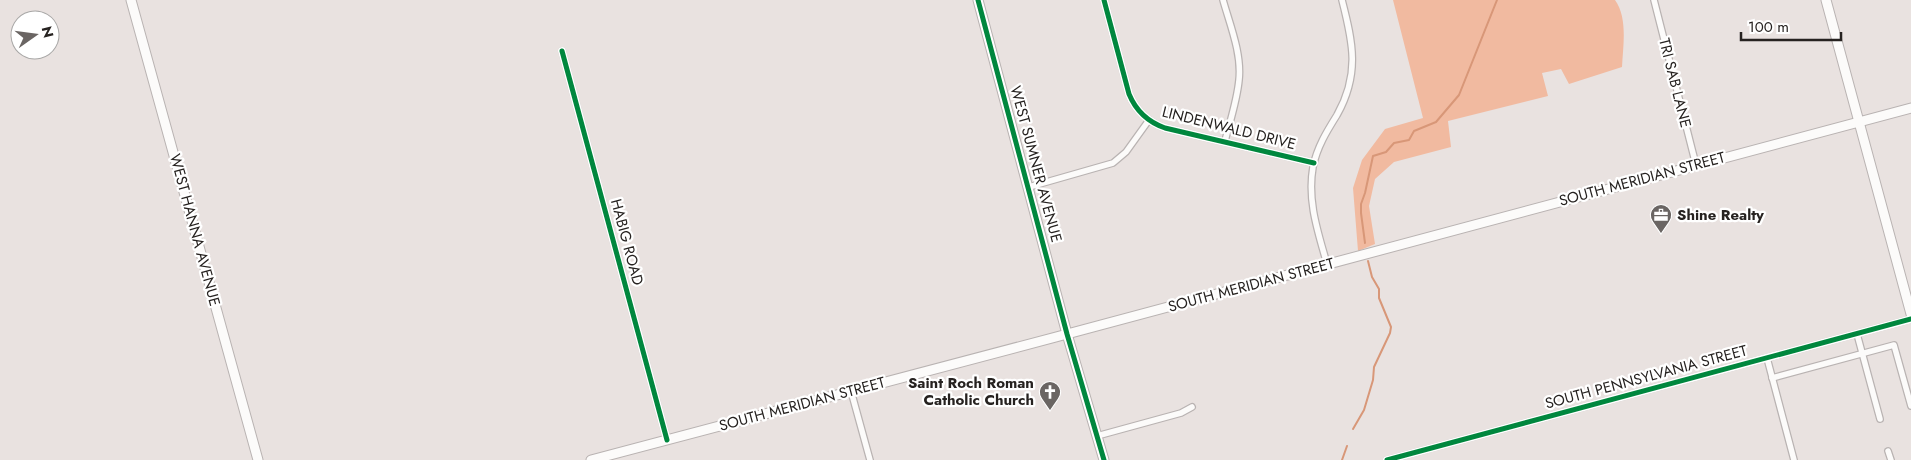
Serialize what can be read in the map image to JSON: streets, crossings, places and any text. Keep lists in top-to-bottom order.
{
  "streets": {
    "main road": ["WEST SUMNER AVENUE", "SOUTH MERIDIAN STREET", "WEST HANNA AVENUE"],
    "street": [
      "TRI SAB LANE",
      "LINDENWALD DRIVE",
      "HABIG ROAD",
      "SOUTH PENNSYLVANIA STREET"
    ]
  },
  "crossings": [
    ["TRI SAB LANE", "SOUTH MERIDIAN STREET"],
    ["WEST SUMNER AVENUE", "SOUTH MERIDIAN STREET"],
    ["SOUTH MERIDIAN STREET", "HABIG ROAD"]
  ],
  "places": {
    "office": ["Shine Realty"],
    "church": ["Saint Roch Roman Catholic Church"]
  },
  "scale_bar": "100 m",
  "north": "right"
}
